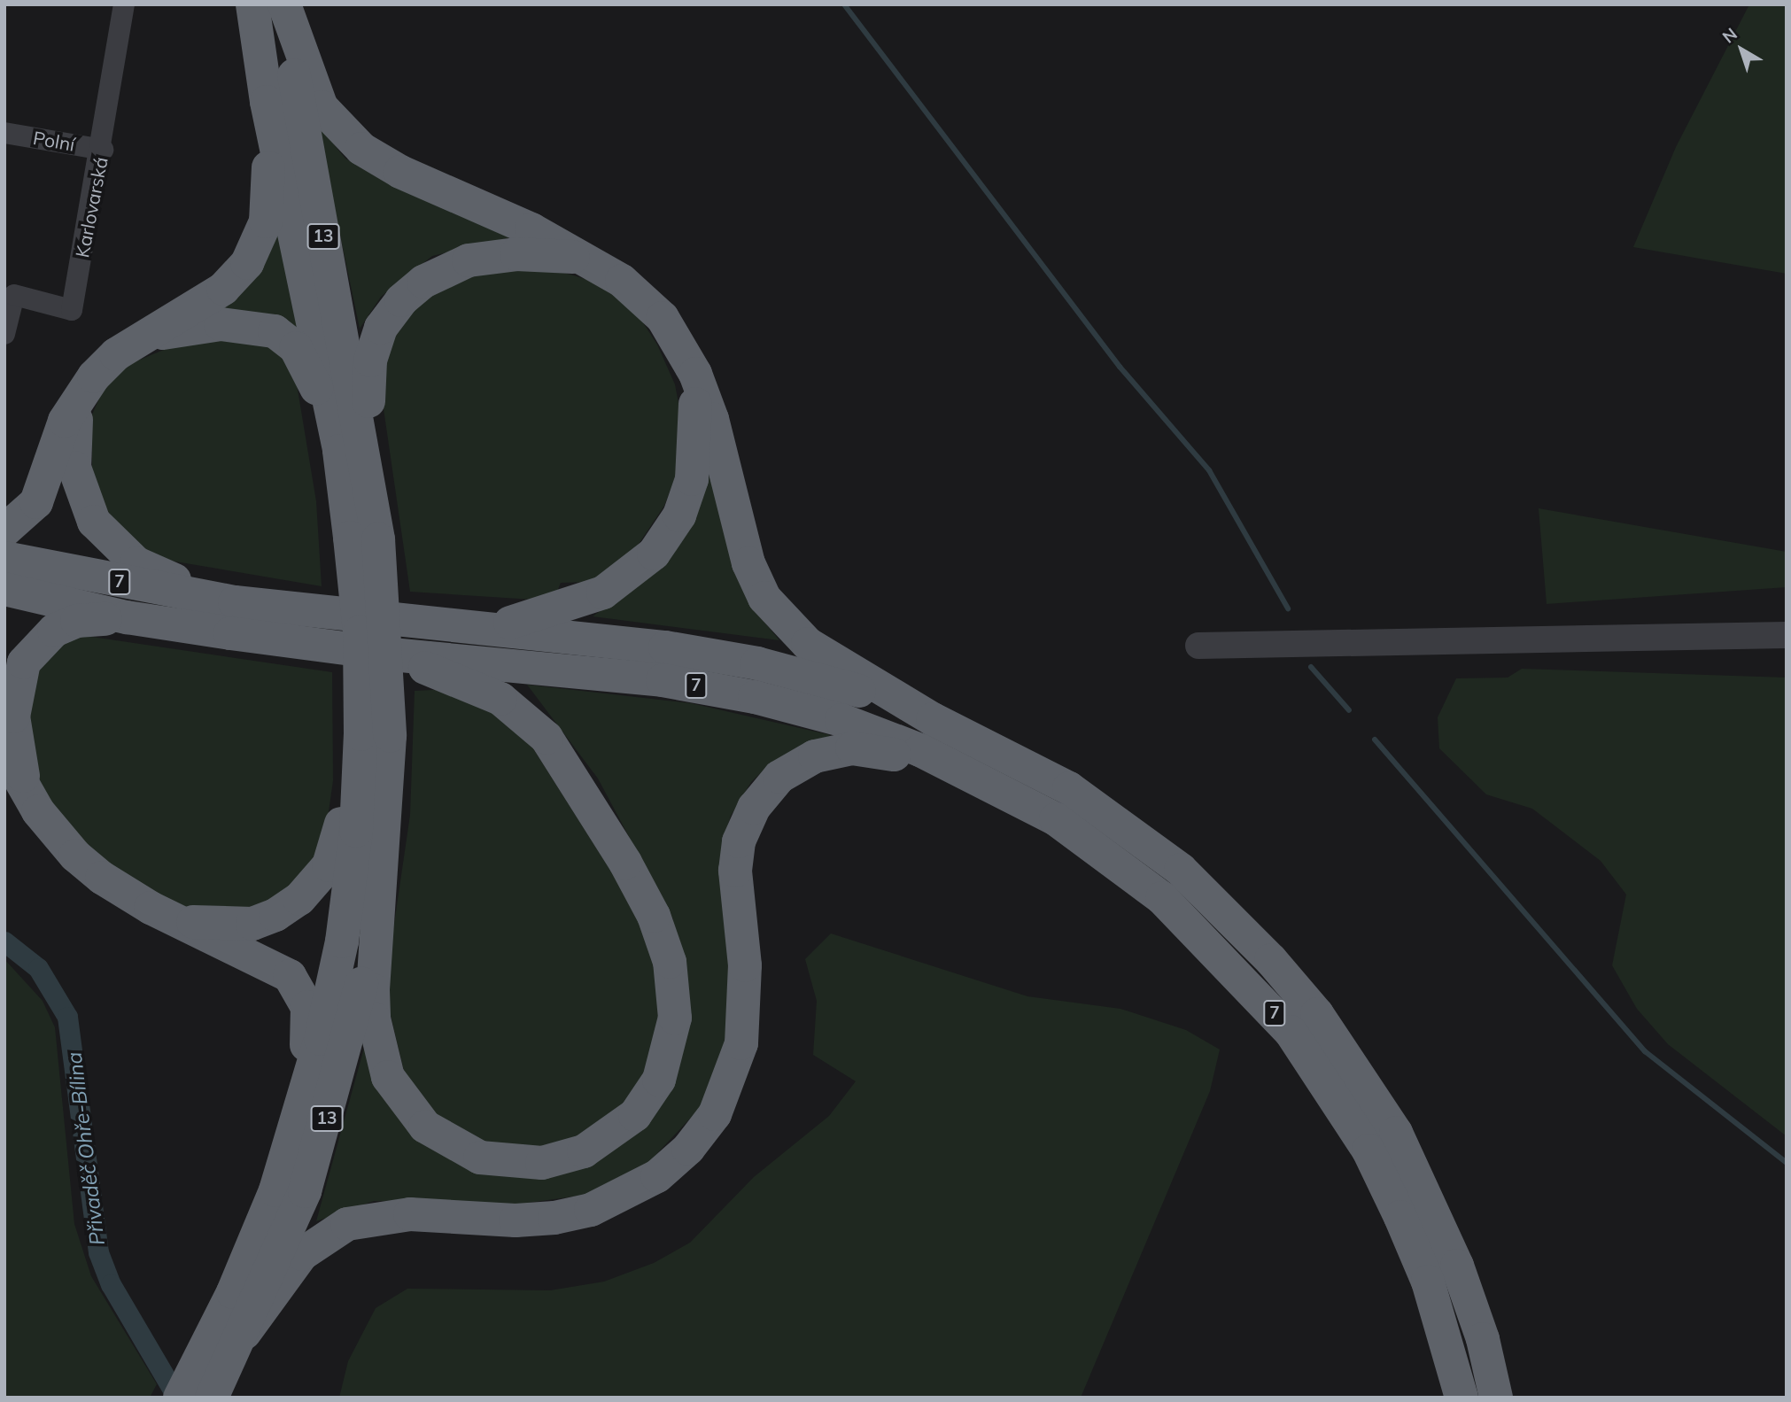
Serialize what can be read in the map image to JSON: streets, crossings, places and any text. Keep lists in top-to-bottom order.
{
  "streets": {
    "highway": ["13", "7"],
    "street": ["Polní", "Karlovarská"]
  },
  "crossings": [
    ["Polní", "Karlovarská"]
  ],
  "water": ["Přivaděč Ohře-Bílina"],
  "north": "top left"
}
